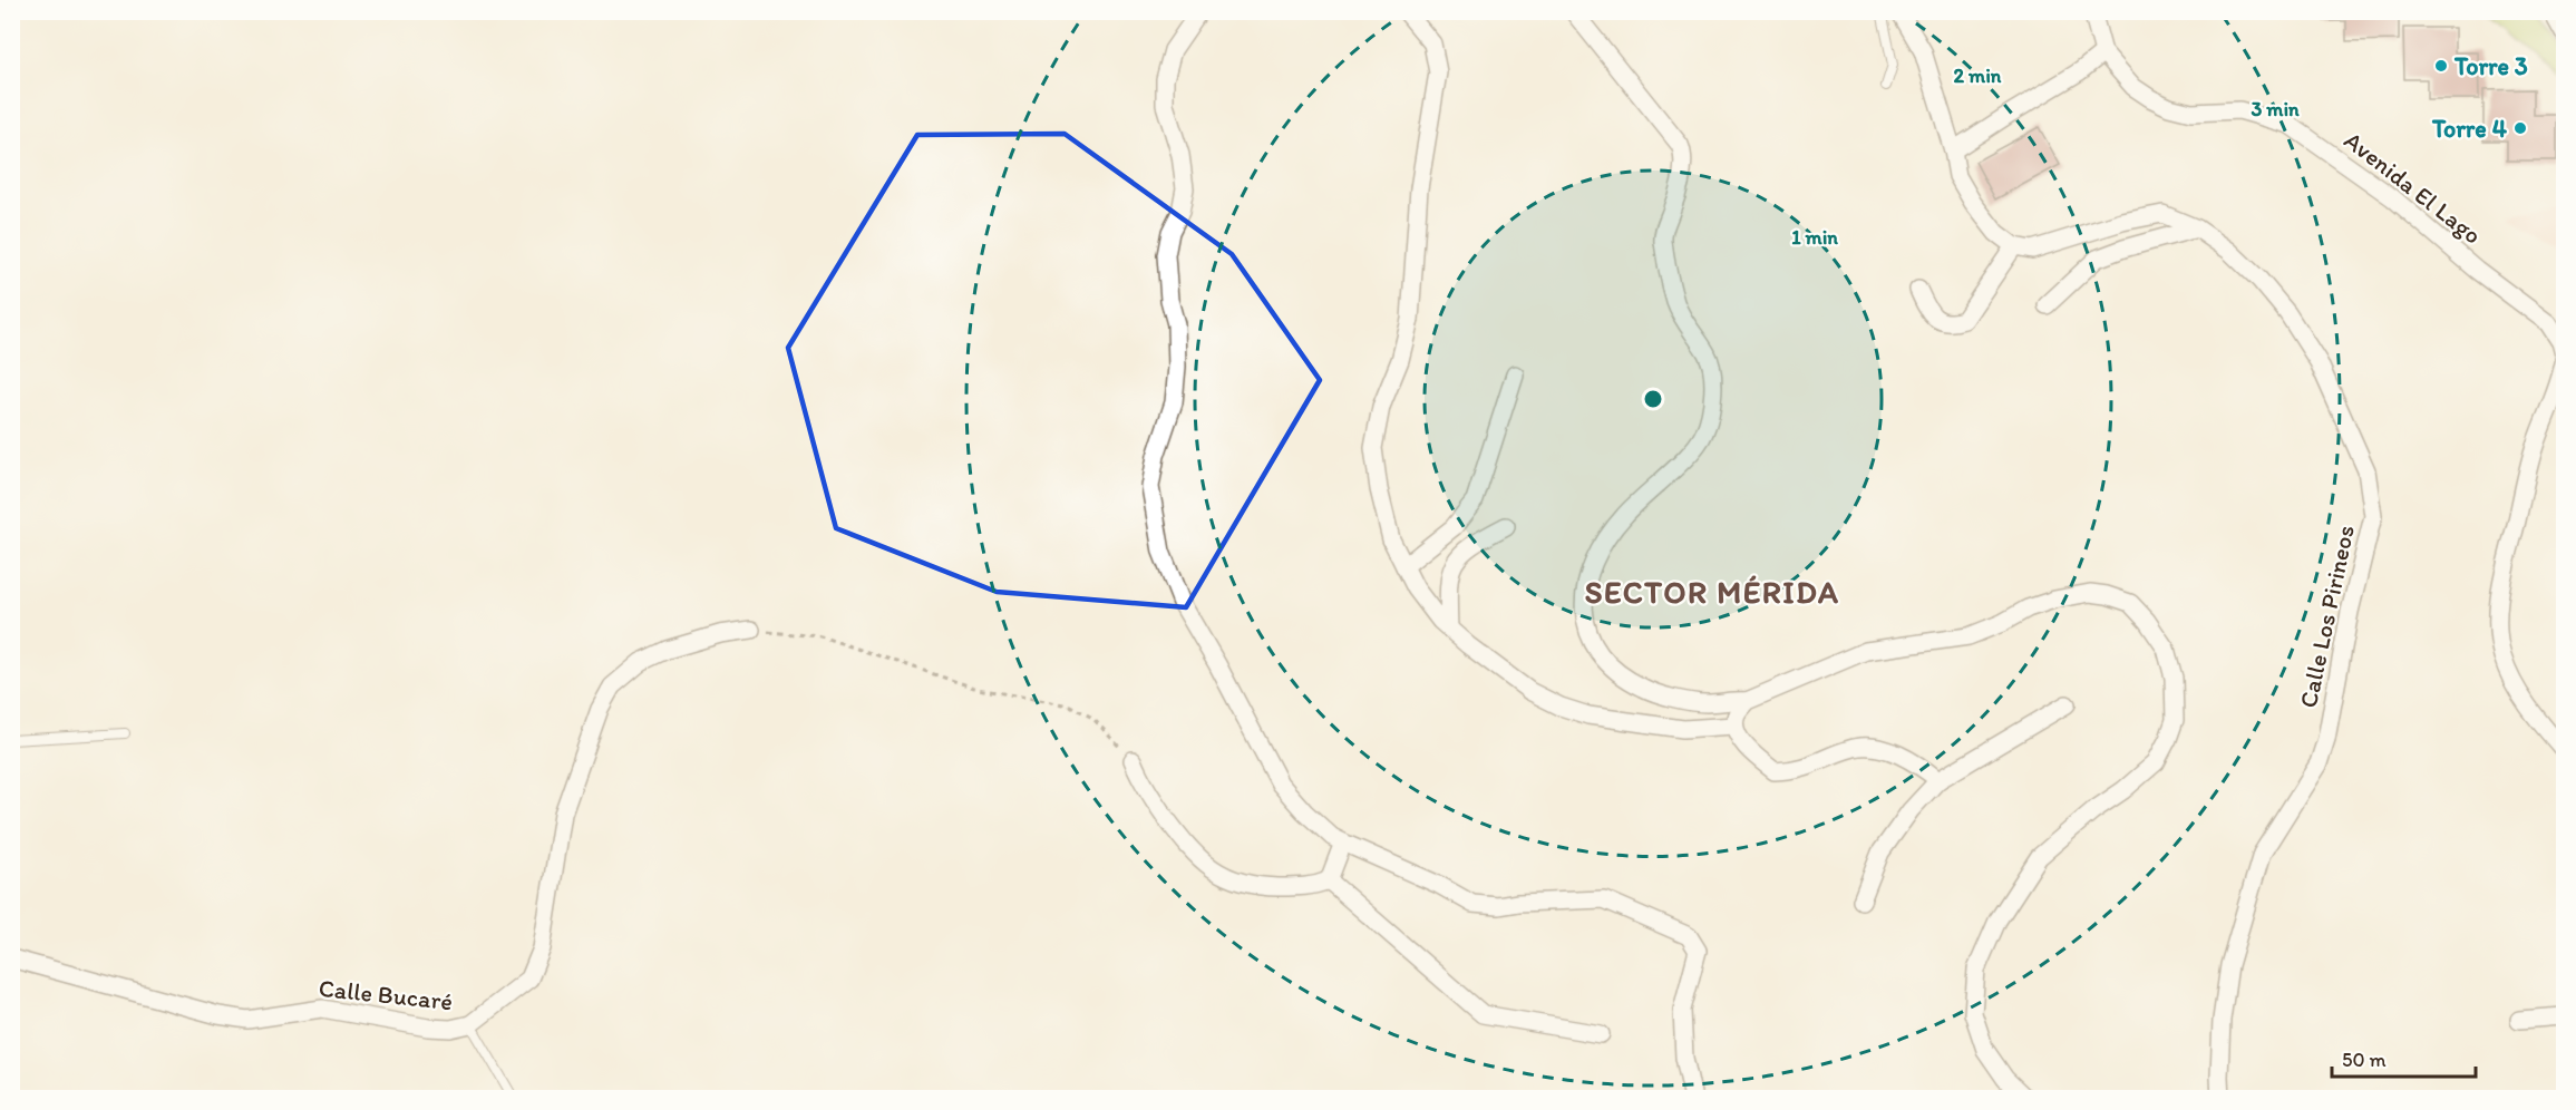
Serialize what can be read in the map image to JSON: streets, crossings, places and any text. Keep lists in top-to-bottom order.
{
  "streets": {
    "street": ["Avenida El Lago", "Calle Los Pirineos", "Calle Bucaré"]
  },
  "districts": ["SECTOR MÉRIDA"],
  "places": ["Torre 3", "Torre 4"],
  "scale_bar": "50 m",
  "rings": ["2 min", "3 min", "1 min"]
}
